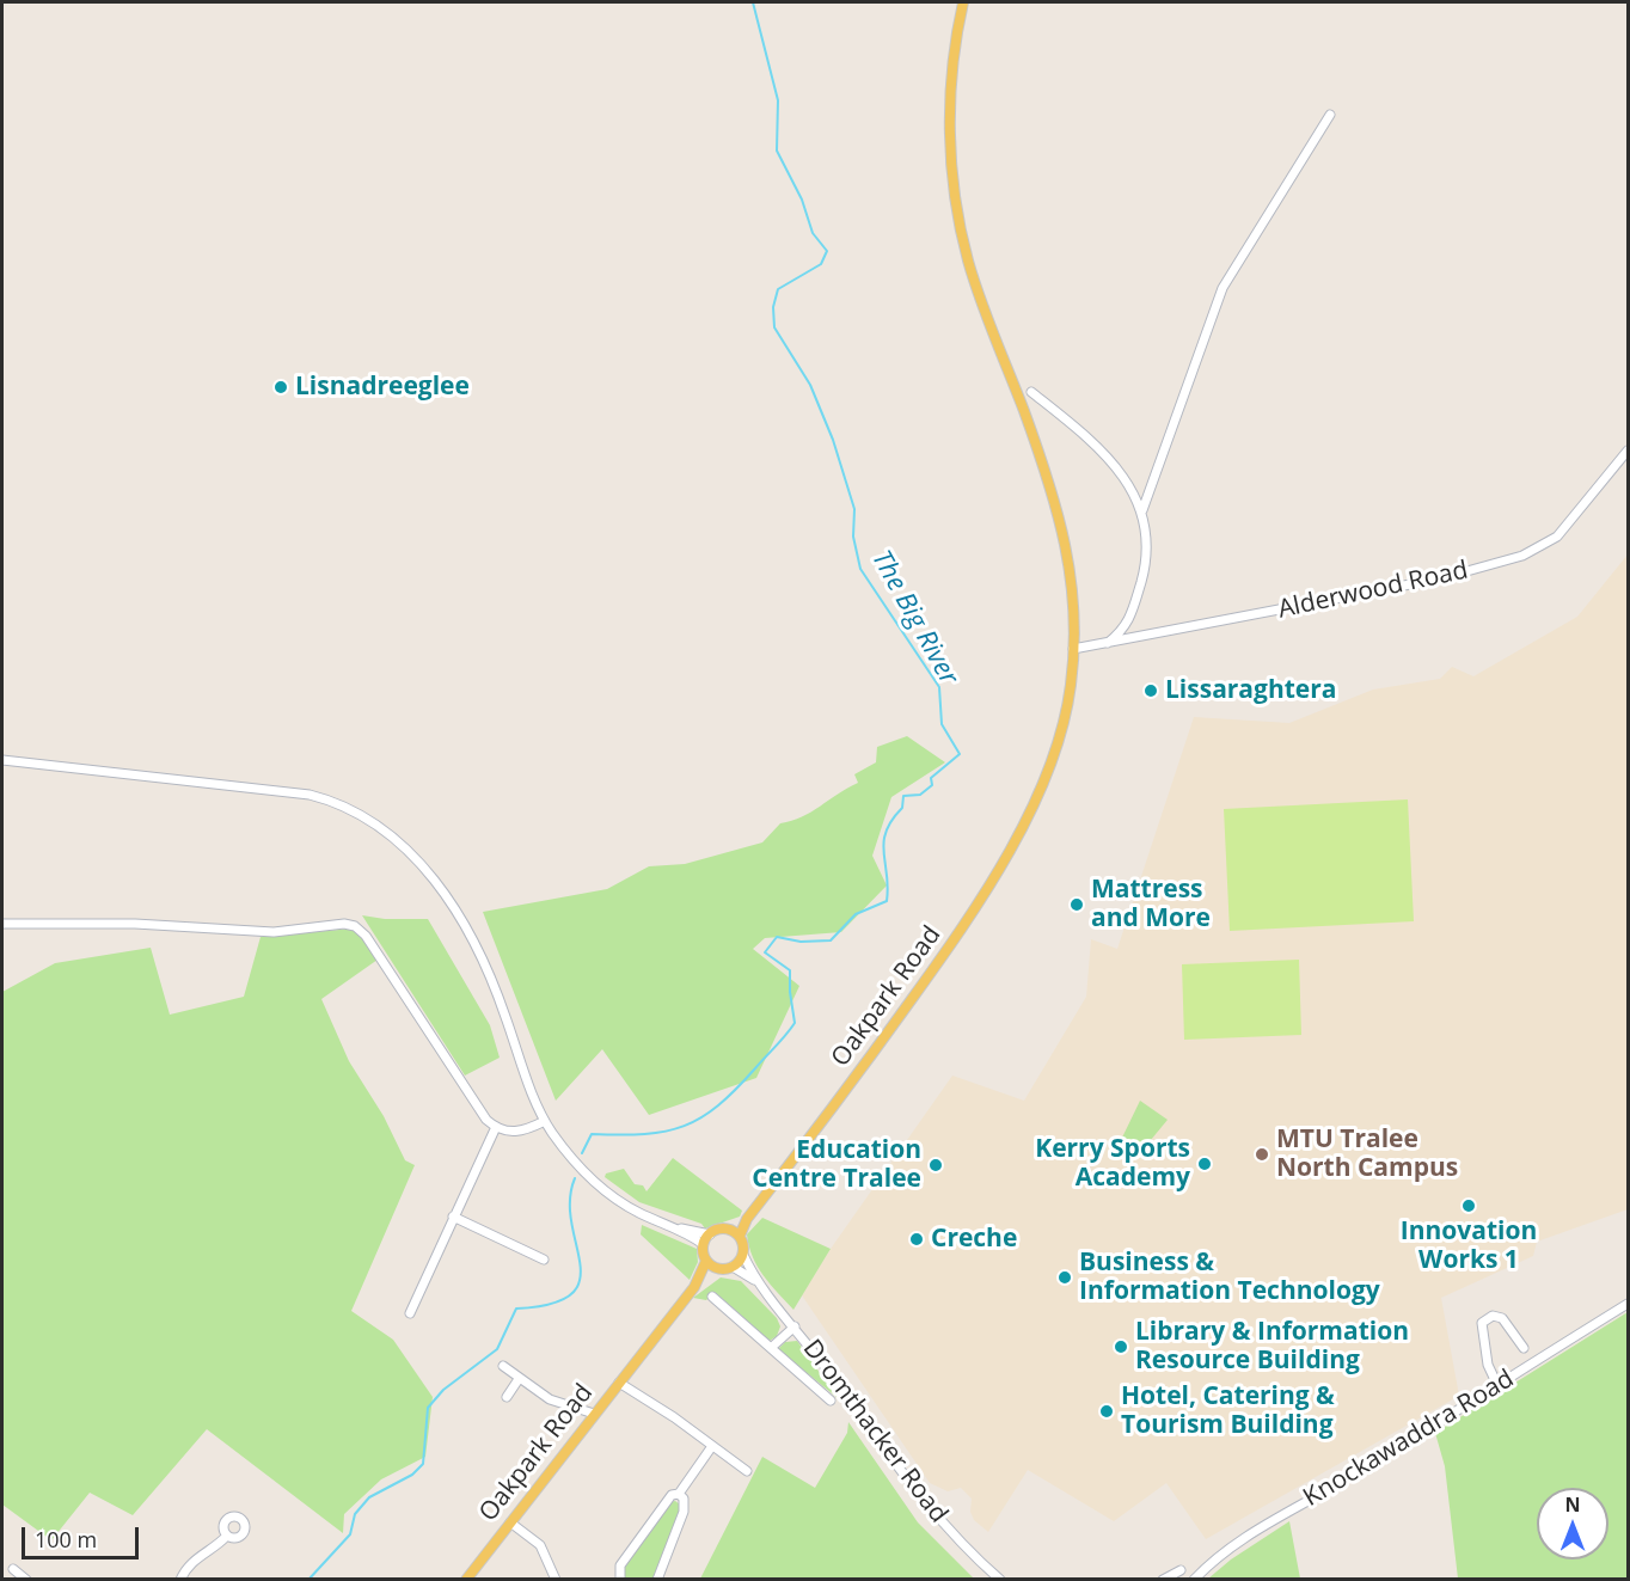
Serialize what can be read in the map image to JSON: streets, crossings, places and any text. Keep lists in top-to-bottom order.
{
  "streets": {
    "main road": ["Oakpark Road"],
    "street": ["Alderwood Road", "Dromthacker Road", "Knockawaddra Road"]
  },
  "crossings": [
    ["Alderwood Road", "Oakpark Road"]
  ],
  "water": ["The Big River"],
  "places": [
    "Lisnadreeglee",
    "Lissaraghtera",
    "Mattress and More",
    "MTU Tralee North Campus",
    "Kerry Sports Academy",
    "Education Centre Tralee",
    "Innovation Works 1",
    "Creche",
    "Business & Information Technology",
    "Library & Information Resource Building",
    "Hotel, Catering & Tourism Building"
  ],
  "scale_bar": "100 m",
  "north": "top"
}
